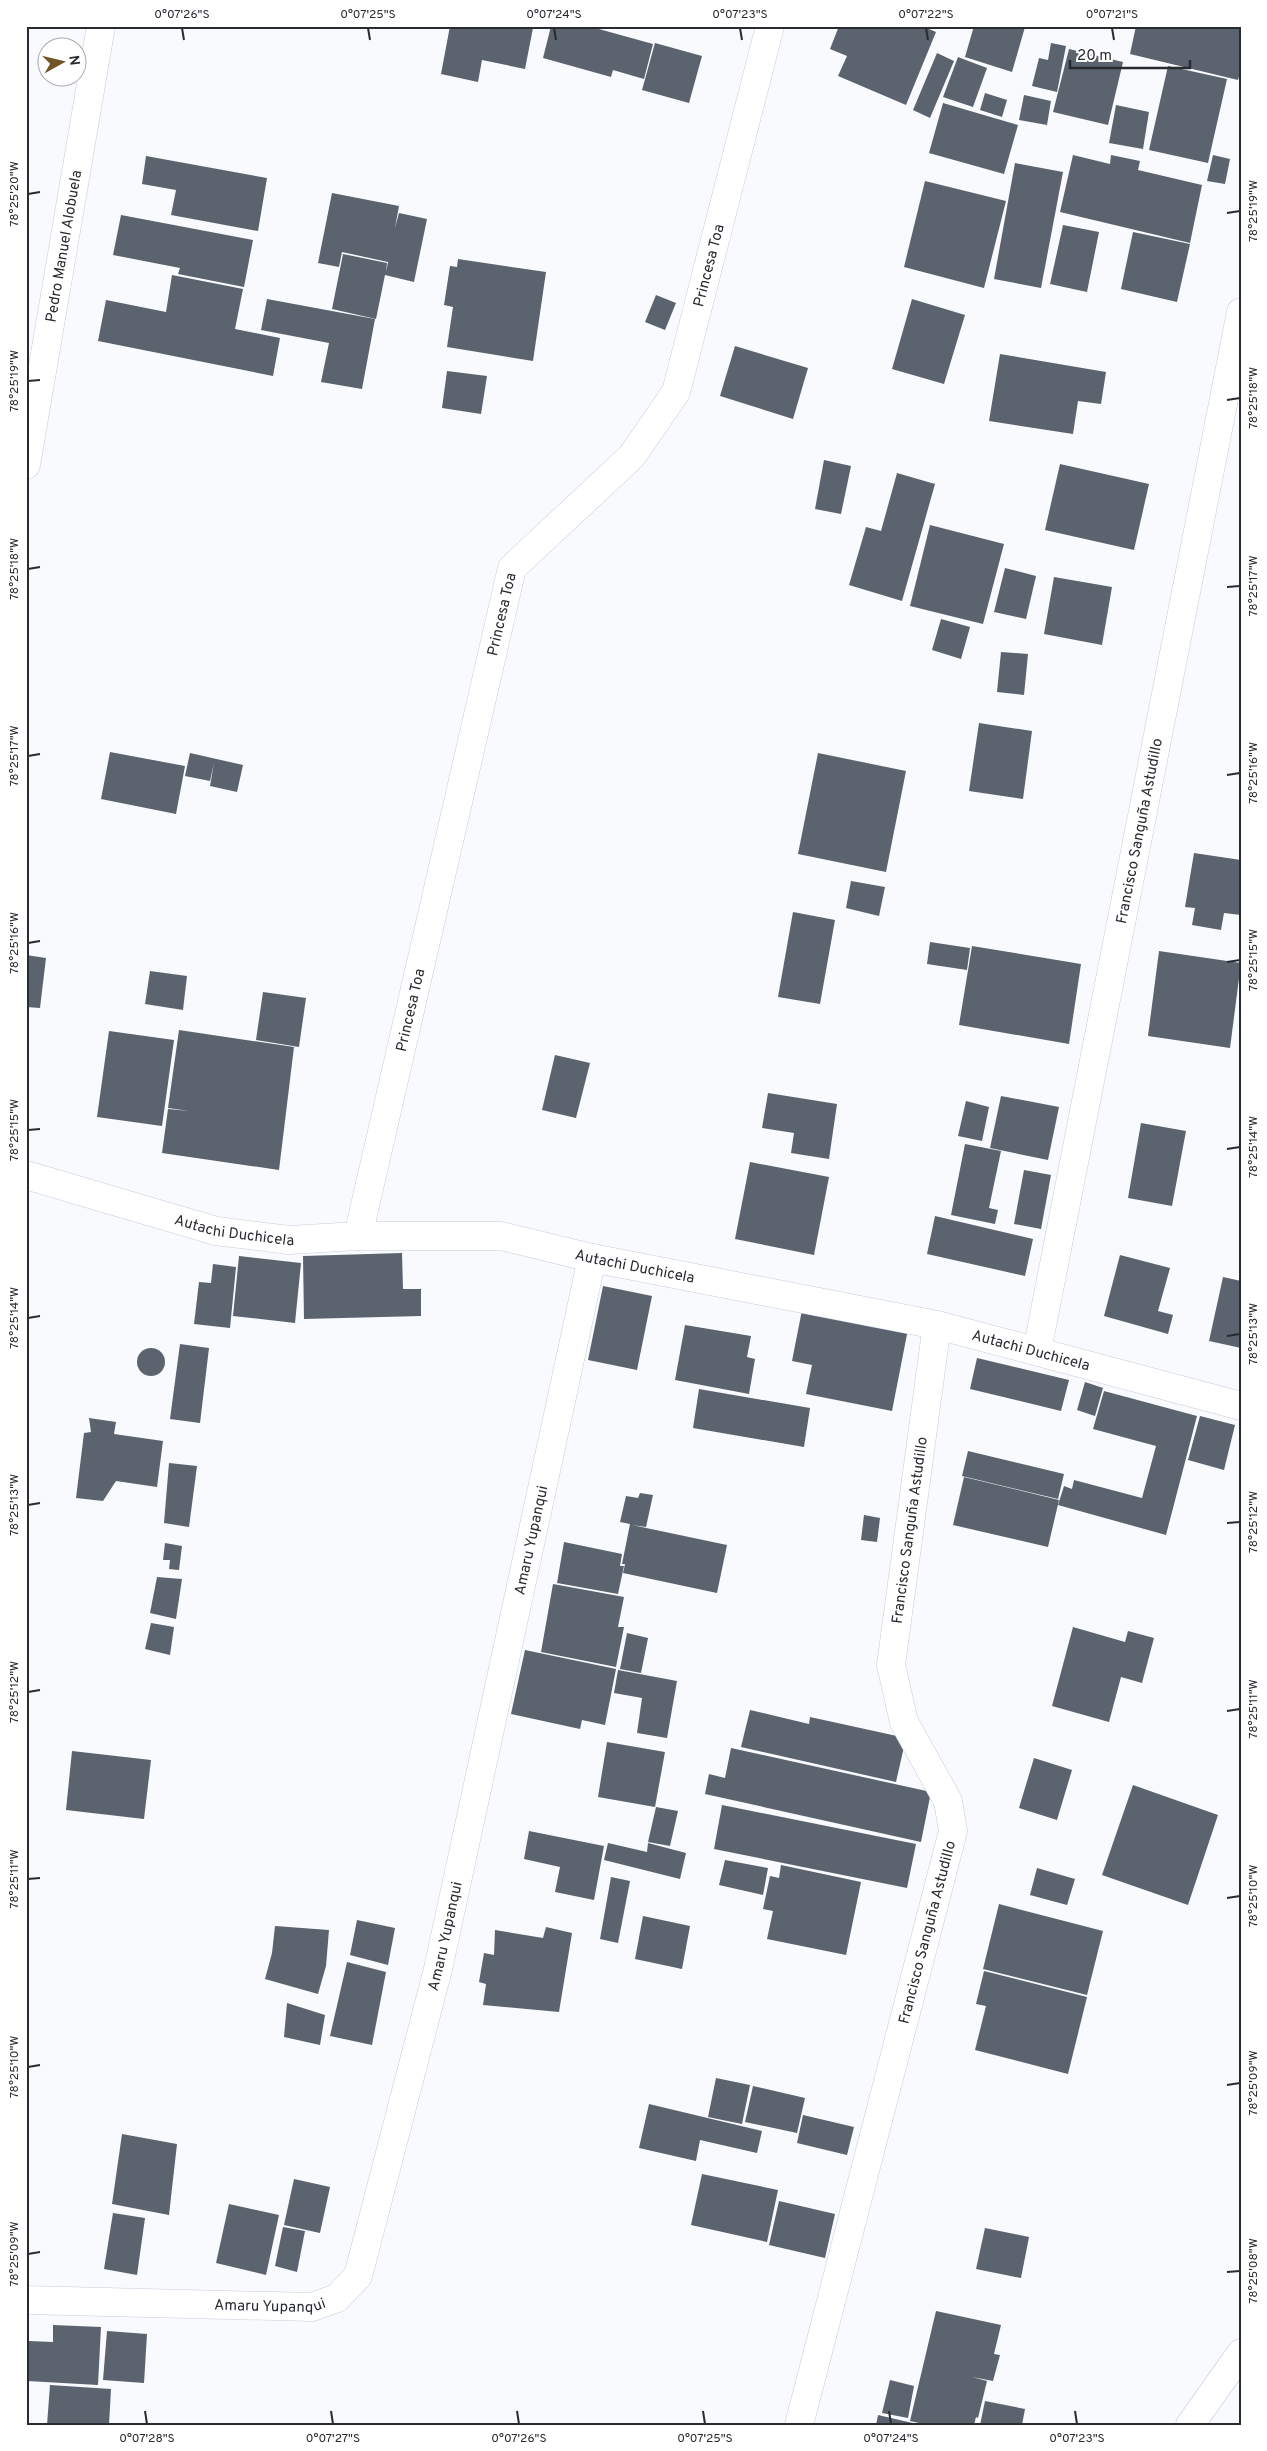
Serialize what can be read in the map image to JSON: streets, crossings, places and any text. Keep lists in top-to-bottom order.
{
  "streets": {
    "street": [
      "Pedro Manuel Alobuela",
      "Princesa Toa",
      "Francisco Sanguña Astudillo",
      "Autachi Duchicela",
      "Amaru Yupanqui"
    ]
  },
  "crossings": [
    ["Princesa Toa", "Autachi Duchicela"],
    ["Francisco Sanguña Astudillo", "Autachi Duchicela"],
    ["Autachi Duchicela", "Amaru Yupanqui"]
  ],
  "scale_bar": "20 m",
  "north": "right",
  "coordinates": [
    "0°07'26\"S",
    "0°07'25\"S",
    "0°07'24\"S",
    "0°07'23\"S",
    "0°07'22\"S",
    "0°07'21\"S",
    "78°25'20\"W",
    "78°25'19\"W",
    "78°25'18\"W",
    "78°25'17\"W",
    "78°25'16\"W",
    "78°25'15\"W",
    "78°25'14\"W",
    "78°25'13\"W",
    "78°25'12\"W",
    "78°25'11\"W",
    "78°25'10\"W",
    "78°25'09\"W",
    "78°25'08\"W",
    "0°07'28\"S",
    "0°07'27\"S"
  ]
}
